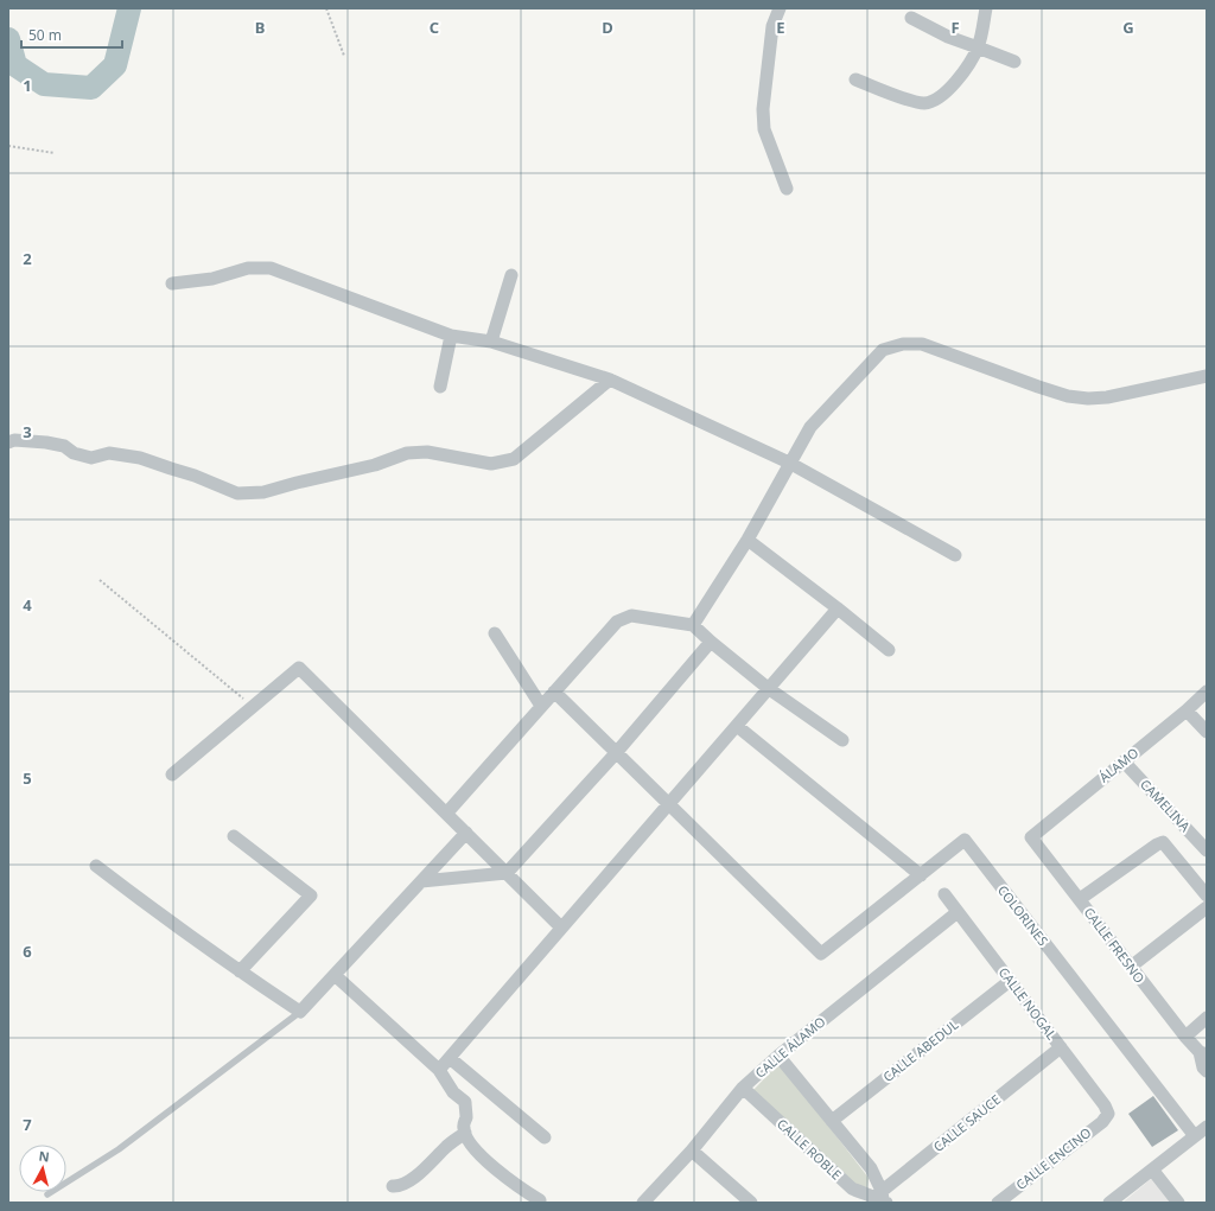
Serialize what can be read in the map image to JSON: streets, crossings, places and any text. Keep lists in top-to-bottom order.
{
  "streets": {
    "street": [
      "ÁLAMO",
      "CAMELINA",
      "COLORINES",
      "CALLE FRESNO",
      "CALLE NOGAL",
      "CALLE ÁLAMO",
      "CALLE ABEDUL",
      "CALLE SAUCE",
      "CALLE ROBLE",
      "CALLE ENCINO"
    ]
  },
  "crossings": [
    ["ÁLAMO", "CAMELINA"],
    ["ÁLAMO", "CALLE FRESNO"],
    ["CALLE NOGAL", "CALLE ÁLAMO"],
    ["CALLE NOGAL", "CALLE ABEDUL"],
    ["CALLE NOGAL", "CALLE SAUCE"],
    ["CALLE NOGAL", "CALLE ENCINO"],
    ["CALLE ÁLAMO", "CALLE ROBLE"],
    ["CALLE SAUCE", "CALLE ROBLE"]
  ],
  "scale_bar": "50 m",
  "north": "top",
  "grid": {
    "columns": [
      "B",
      "C",
      "D",
      "E",
      "F",
      "G"
    ],
    "rows": [
      "1",
      "2",
      "3",
      "4",
      "5",
      "6",
      "7"
    ]
  }
}
